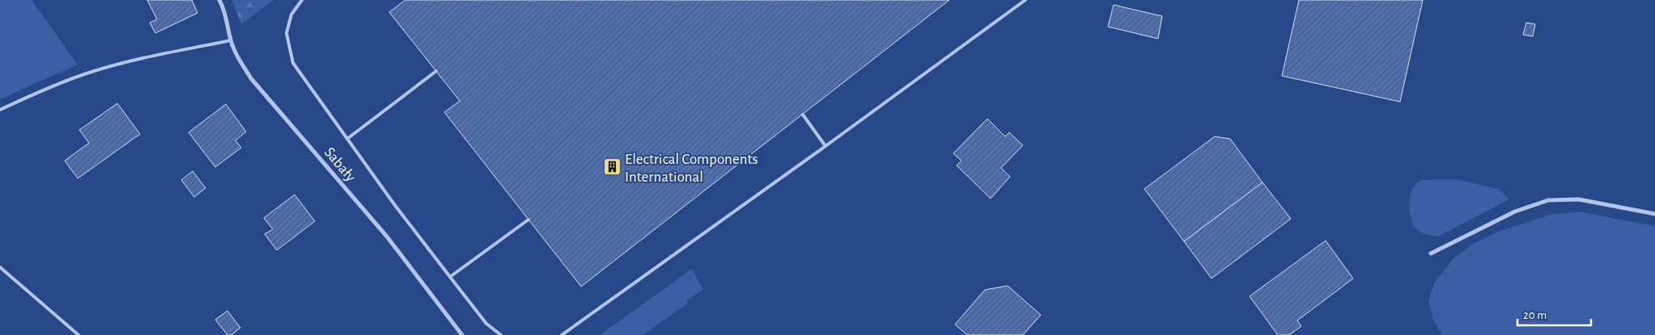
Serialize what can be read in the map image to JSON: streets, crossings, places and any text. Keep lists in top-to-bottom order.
{
  "streets": {
    "street": ["Sabały"]
  },
  "places": {
    "building": ["Electrical Components International"]
  },
  "scale_bar": "20 m"
}
